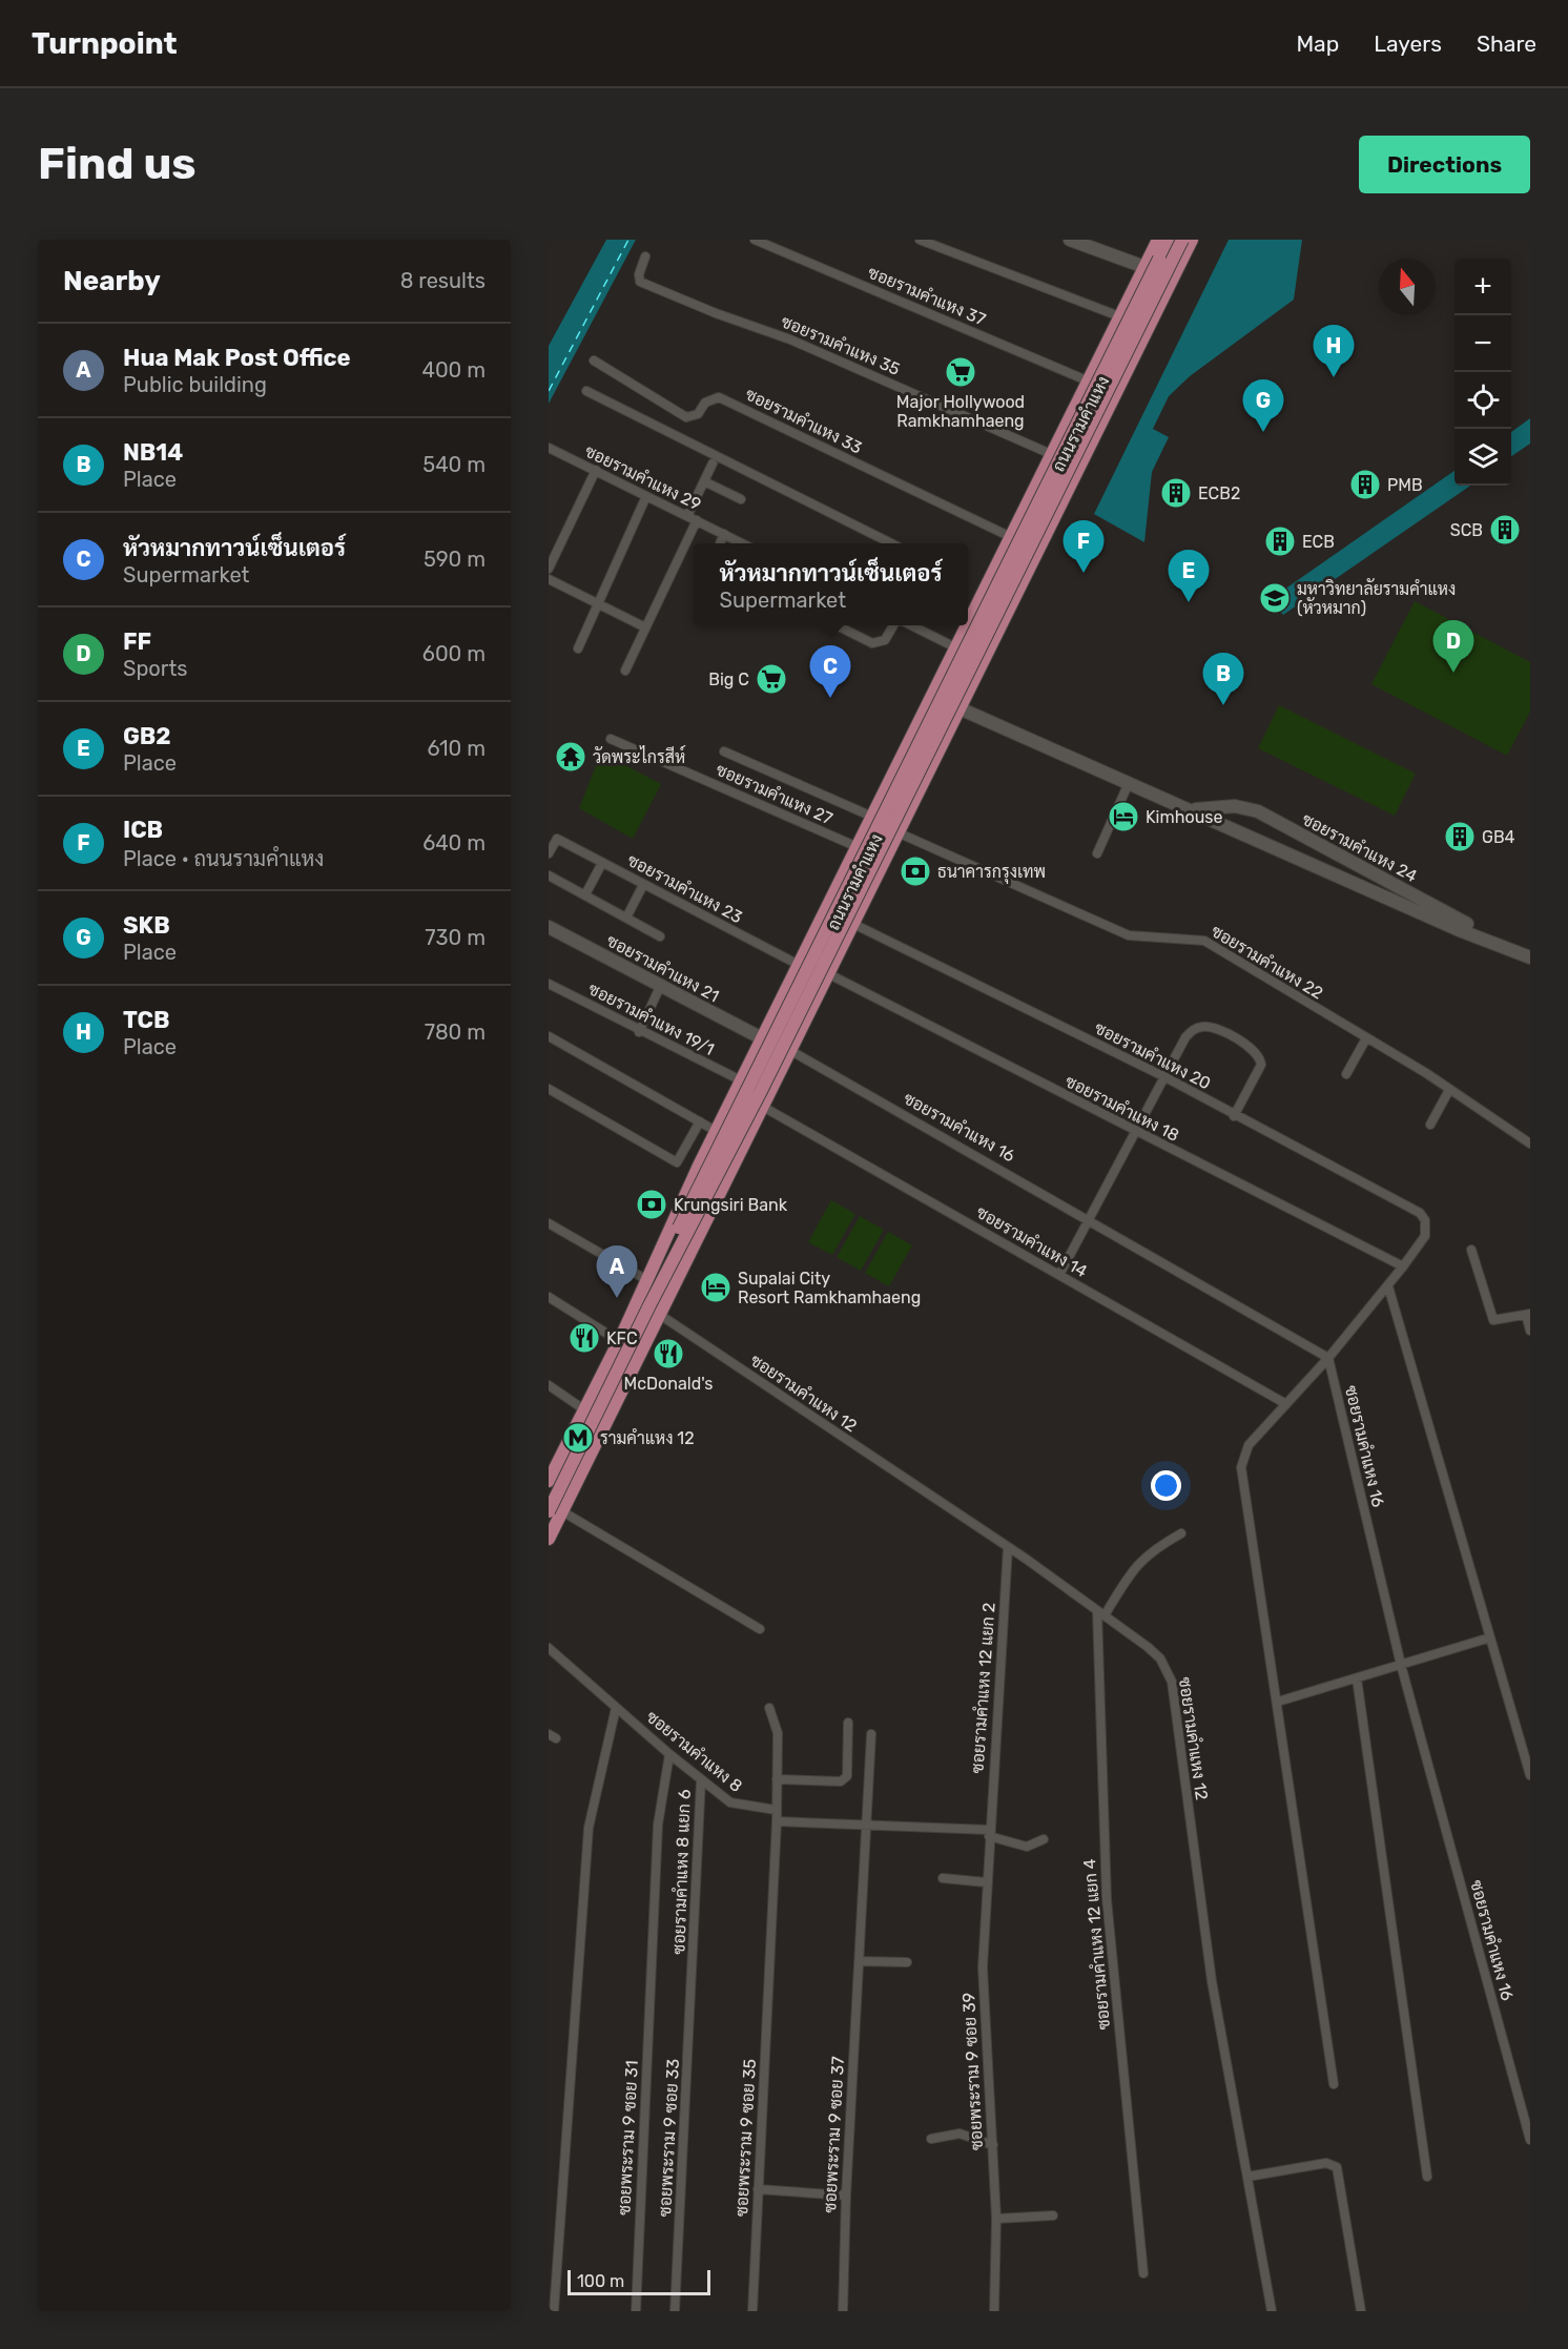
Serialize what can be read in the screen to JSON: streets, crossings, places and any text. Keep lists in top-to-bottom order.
{
  "streets": {
    "main road": ["ถนนรามคำแหง", "ซอยรามคำแหง 24", "ซอยรามคำแหง 21"],
    "street": [
      "ซอยรามคำแหง 37",
      "ซอยรามคำแหง 35",
      "ซอยรามคำแหง 33",
      "ซอยรามคำแหง 29",
      "ซอยรามคำแหง 27",
      "ซอยรามคำแหง 23",
      "ซอยรามคำแหง 22",
      "ซอยรามคำแหง 19/1",
      "ซอยรามคำแหง 20",
      "ซอยรามคำแหง 18",
      "ซอยรามคำแหง 16",
      "ซอยรามคำแหง 14",
      "ซอยรามคำแหง 12",
      "ซอยรามคำแหง 12 แยก 2",
      "ซอยรามคำแหง 8",
      "ซอยรามคำแหง 8 แยก 6",
      "ซอยรามคำแหง 12 แยก 4",
      "ซอยพระราม 9 ซอย 39",
      "ซอยพระราม 9 ซอย 37",
      "ซอยพระราม 9 ซอย 31",
      "ซอยพระราม 9 ซอย 33",
      "ซอยพระราม 9 ซอย 35"
    ]
  },
  "crossings": [
    ["ซอยรามคำแหง 37", "ถนนรามคำแหง"],
    ["ซอยรามคำแหง 35", "ถนนรามคำแหง"],
    ["ซอยรามคำแหง 33", "ถนนรามคำแหง"],
    ["ถนนรามคำแหง", "ซอยรามคำแหง 27"],
    ["ถนนรามคำแหง", "ซอยรามคำแหง 24"],
    ["ถนนรามคำแหง", "ซอยรามคำแหง 23"],
    ["ถนนรามคำแหง", "ซอยรามคำแหง 22"],
    ["ถนนรามคำแหง", "ซอยรามคำแหง 21"],
    ["ถนนรามคำแหง", "ซอยรามคำแหง 19/1"],
    ["ถนนรามคำแหง", "ซอยรามคำแหง 20"],
    ["ถนนรามคำแหง", "ซอยรามคำแหง 18"],
    ["ถนนรามคำแหง", "ซอยรามคำแหง 16"],
    ["ถนนรามคำแหง", "ซอยรามคำแหง 14"],
    ["ถนนรามคำแหง", "ซอยรามคำแหง 12"],
    ["ซอยรามคำแหง 20", "ซอยรามคำแหง 18"],
    ["ซอยรามคำแหง 12", "ซอยรามคำแหง 12 แยก 2"],
    ["ซอยรามคำแหง 12", "ซอยรามคำแหง 12 แยก 4"],
    ["ซอยรามคำแหง 12 แยก 2", "ซอยพระราม 9 ซอย 39"],
    ["ซอยรามคำแหง 8", "ซอยรามคำแหง 8 แยก 6"],
    ["ซอยรามคำแหง 8", "ซอยพระราม 9 ซอย 31"],
    ["ซอยรามคำแหง 8 แยก 6", "ซอยพระราม 9 ซอย 33"]
  ],
  "places": {
    "supermarket": ["Major Hollywood Ramkhamhaeng", "Big C"],
    "building": [
      "PMB",
      "ECB2",
      "SCB",
      "ECB",
      "GB4"
    ],
    "school or university": ["มหาวิทยาลัยรามคำแหง (หัวหมาก)"],
    "temple": ["วัดพระไกรสีห์"],
    "hotel": ["Kimhouse", "Supalai City Resort Ramkhamhaeng"],
    "bank": ["ธนาคารกรุงเทพ", "Krungsiri Bank"],
    "restaurant": ["KFC", "McDonald's"],
    "metro station": ["รามคำแหง 12"]
  },
  "scale_bar": "100 m",
  "north": "top",
  "page": {
    "header": "Turnpoint",
    "nav": ["Map", "Layers", "Share"],
    "buttons": "Directions",
    "title": "Find us",
    "heading": ["Nearby", "8 results"],
    "map_buttons": ["+", "−"],
    "list": [
      {
        "mark": "A",
        "name": "Hua Mak Post Office",
        "note": "Public building",
        "value": "400 m"
      },
      {
        "mark": "B",
        "name": "NB14",
        "note": "Place",
        "value": "540 m"
      },
      {
        "mark": "C",
        "name": "หัวหมากทาวน์เซ็นเตอร์",
        "note": "Supermarket",
        "value": "590 m"
      },
      {
        "mark": "D",
        "name": "FF",
        "note": "Sports",
        "value": "600 m"
      },
      {
        "mark": "E",
        "name": "GB2",
        "note": "Place",
        "value": "610 m"
      },
      {
        "mark": "F",
        "name": "ICB",
        "note": "Place · ถนนรามคำแหง",
        "value": "640 m"
      },
      {
        "mark": "G",
        "name": "SKB",
        "note": "Place",
        "value": "730 m"
      },
      {
        "mark": "H",
        "name": "TCB",
        "note": "Place",
        "value": "780 m"
      }
    ],
    "pins": [
      "H",
      "G",
      "F",
      "E",
      "D",
      "C",
      "B",
      "A"
    ],
    "popup": ["หัวหมากทาวน์เซ็นเตอร์", "Supermarket"],
    "scale": "100 m"
  }
}
